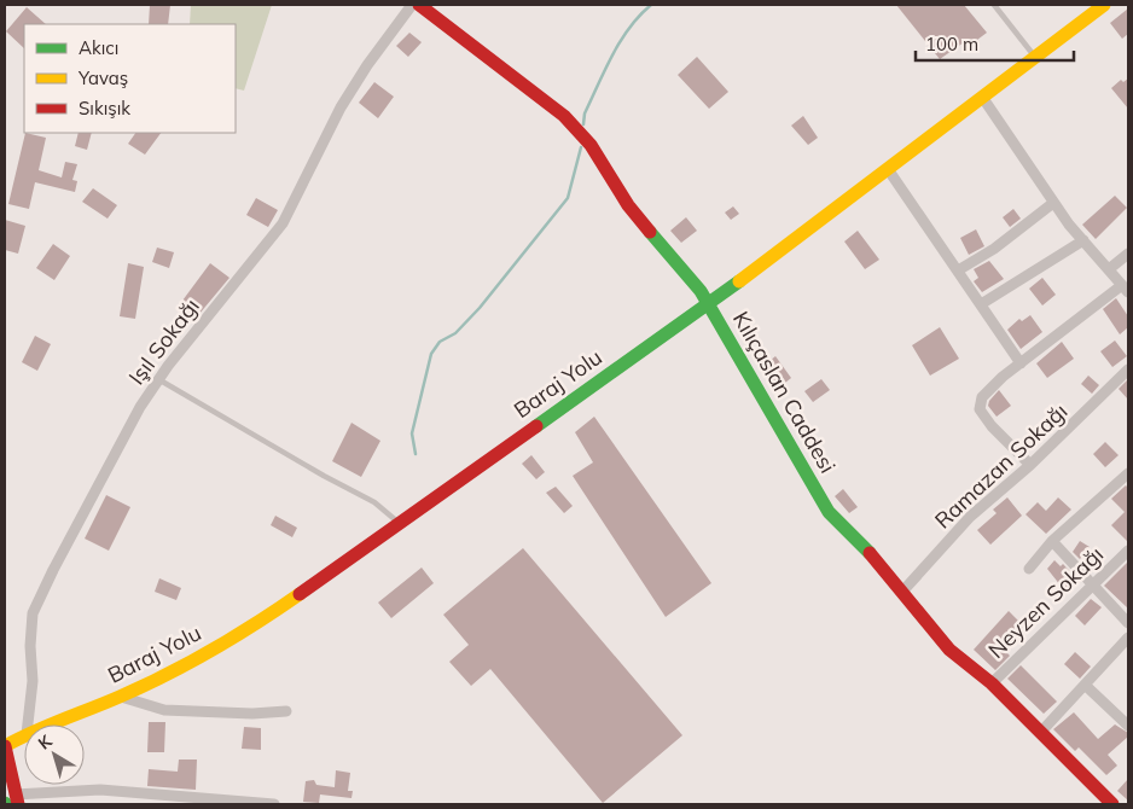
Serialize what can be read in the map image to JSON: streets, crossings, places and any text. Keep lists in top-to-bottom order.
{
  "streets": {
    "street": [
      "Işıl Sokağı",
      "Baraj Yolu",
      "Kılıçaslan Caddesi",
      "Ramazan Sokağı",
      "Neyzen Sokağı"
    ]
  },
  "crossings": [
    ["Baraj Yolu", "Kılıçaslan Caddesi"],
    ["Kılıçaslan Caddesi", "Ramazan Sokağı"],
    ["Kılıçaslan Caddesi", "Neyzen Sokağı"]
  ],
  "legend": ["Akıcı", "Yavaş", "Sıkışık"],
  "scale_bar": "100 m",
  "north": "top left"
}
